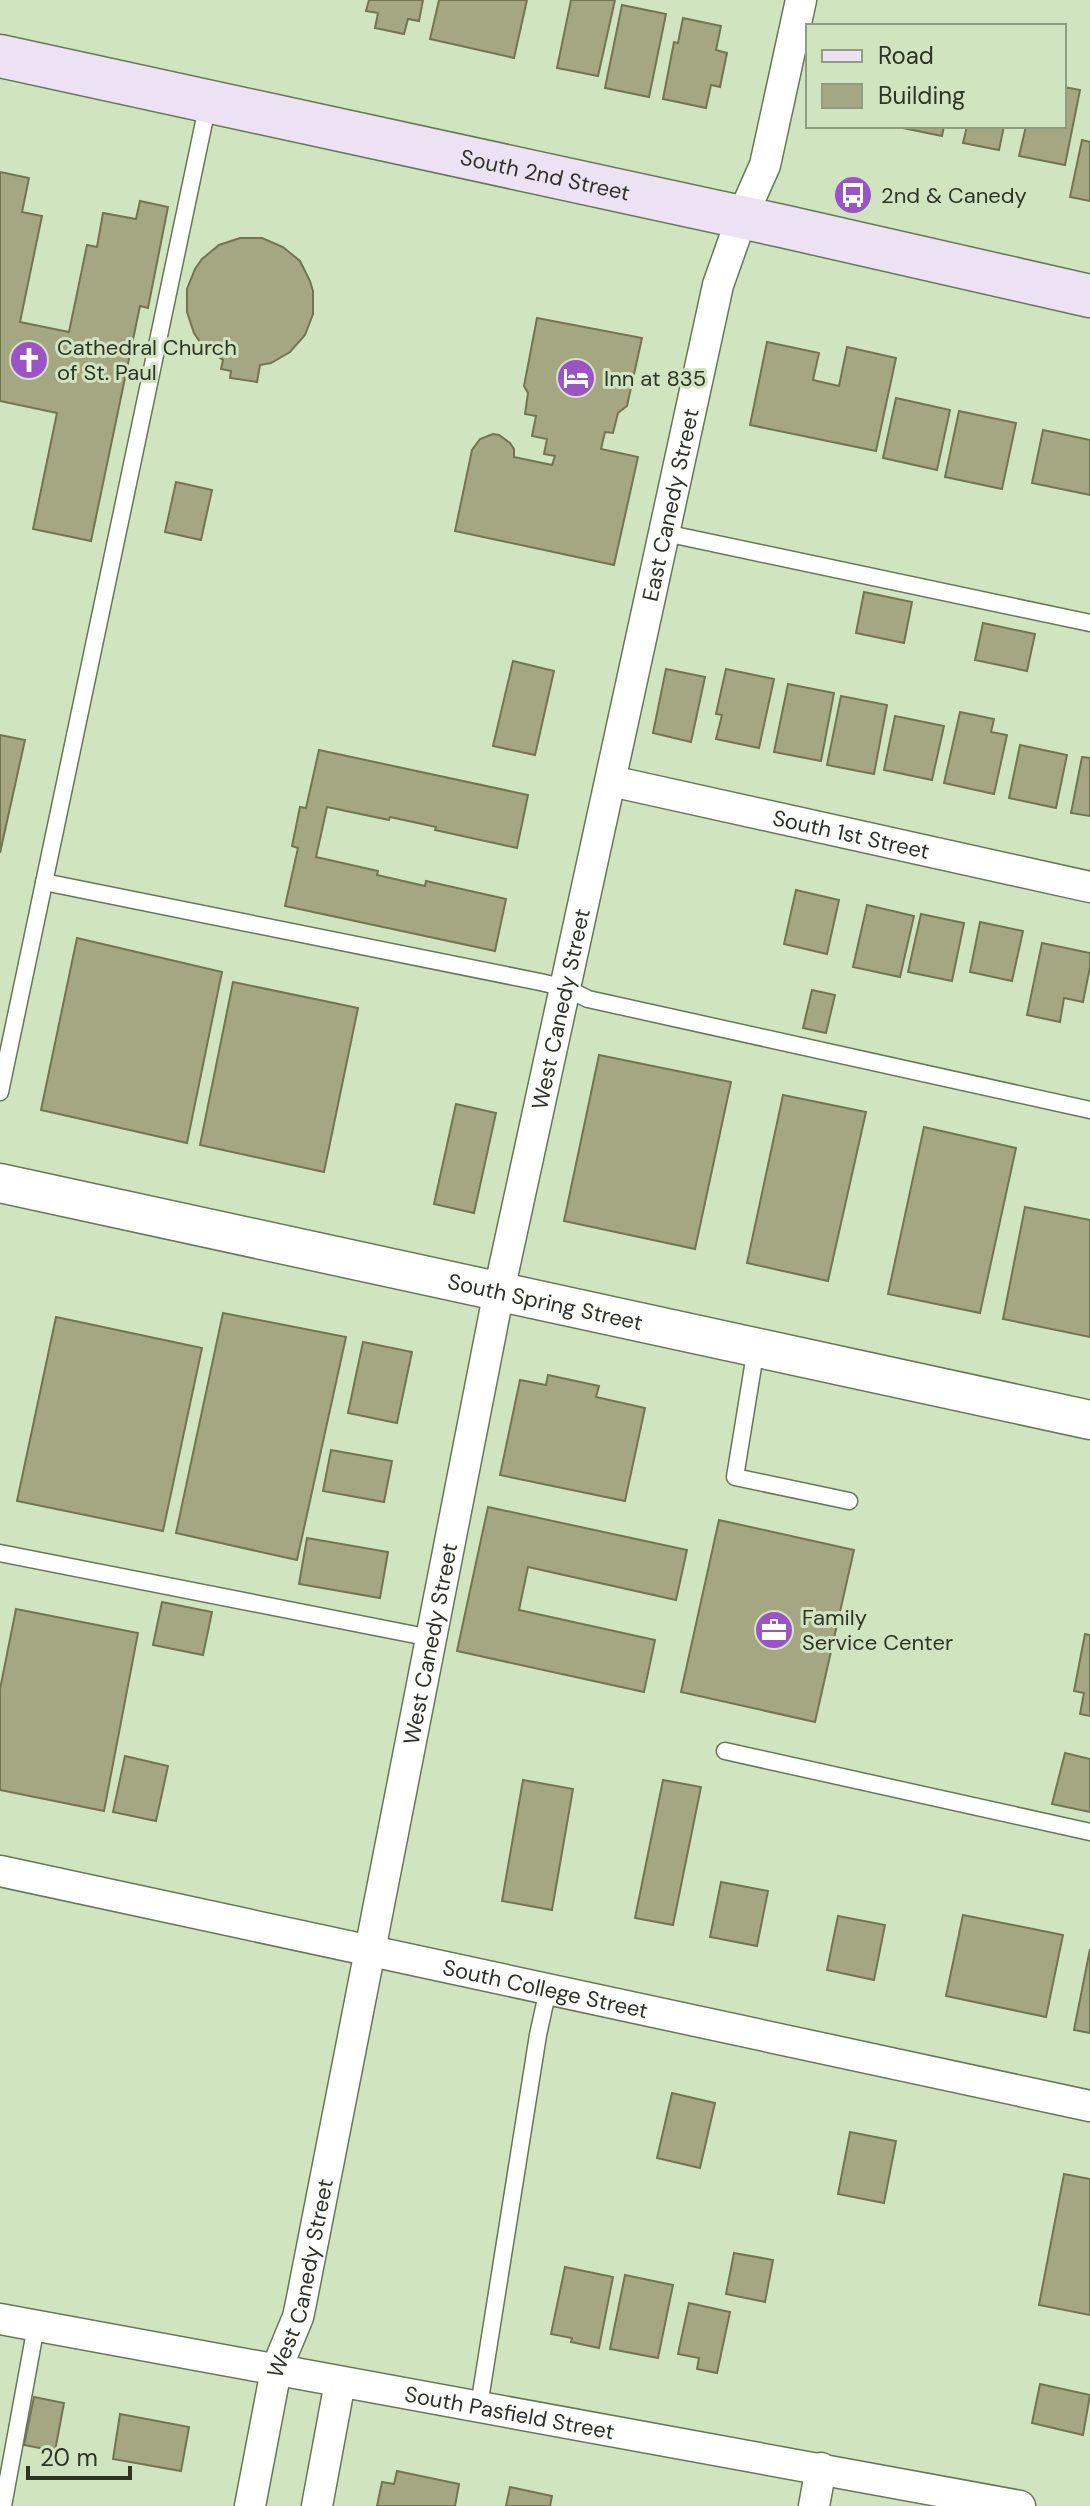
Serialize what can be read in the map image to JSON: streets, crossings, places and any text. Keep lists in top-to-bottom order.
{
  "streets": {
    "main road": ["South 2nd Street"],
    "street": [
      "East Canedy Street",
      "South 1st Street",
      "West Canedy Street",
      "South Spring Street",
      "South College Street",
      "South Pasfield Street"
    ]
  },
  "crossings": [
    ["South 2nd Street", "East Canedy Street"],
    ["East Canedy Street", "South 1st Street"],
    ["East Canedy Street", "West Canedy Street"],
    ["South 1st Street", "West Canedy Street"],
    ["West Canedy Street", "South Spring Street"],
    ["West Canedy Street", "South College Street"],
    ["West Canedy Street", "South Pasfield Street"]
  ],
  "places": {
    "bus stop": ["2nd & Canedy"],
    "church": ["Cathedral Church of St. Paul"],
    "hotel": ["Inn at 835"],
    "office": ["Family Service Center"]
  },
  "legend": ["Road", "Building"],
  "scale_bar": "20 m"
}
